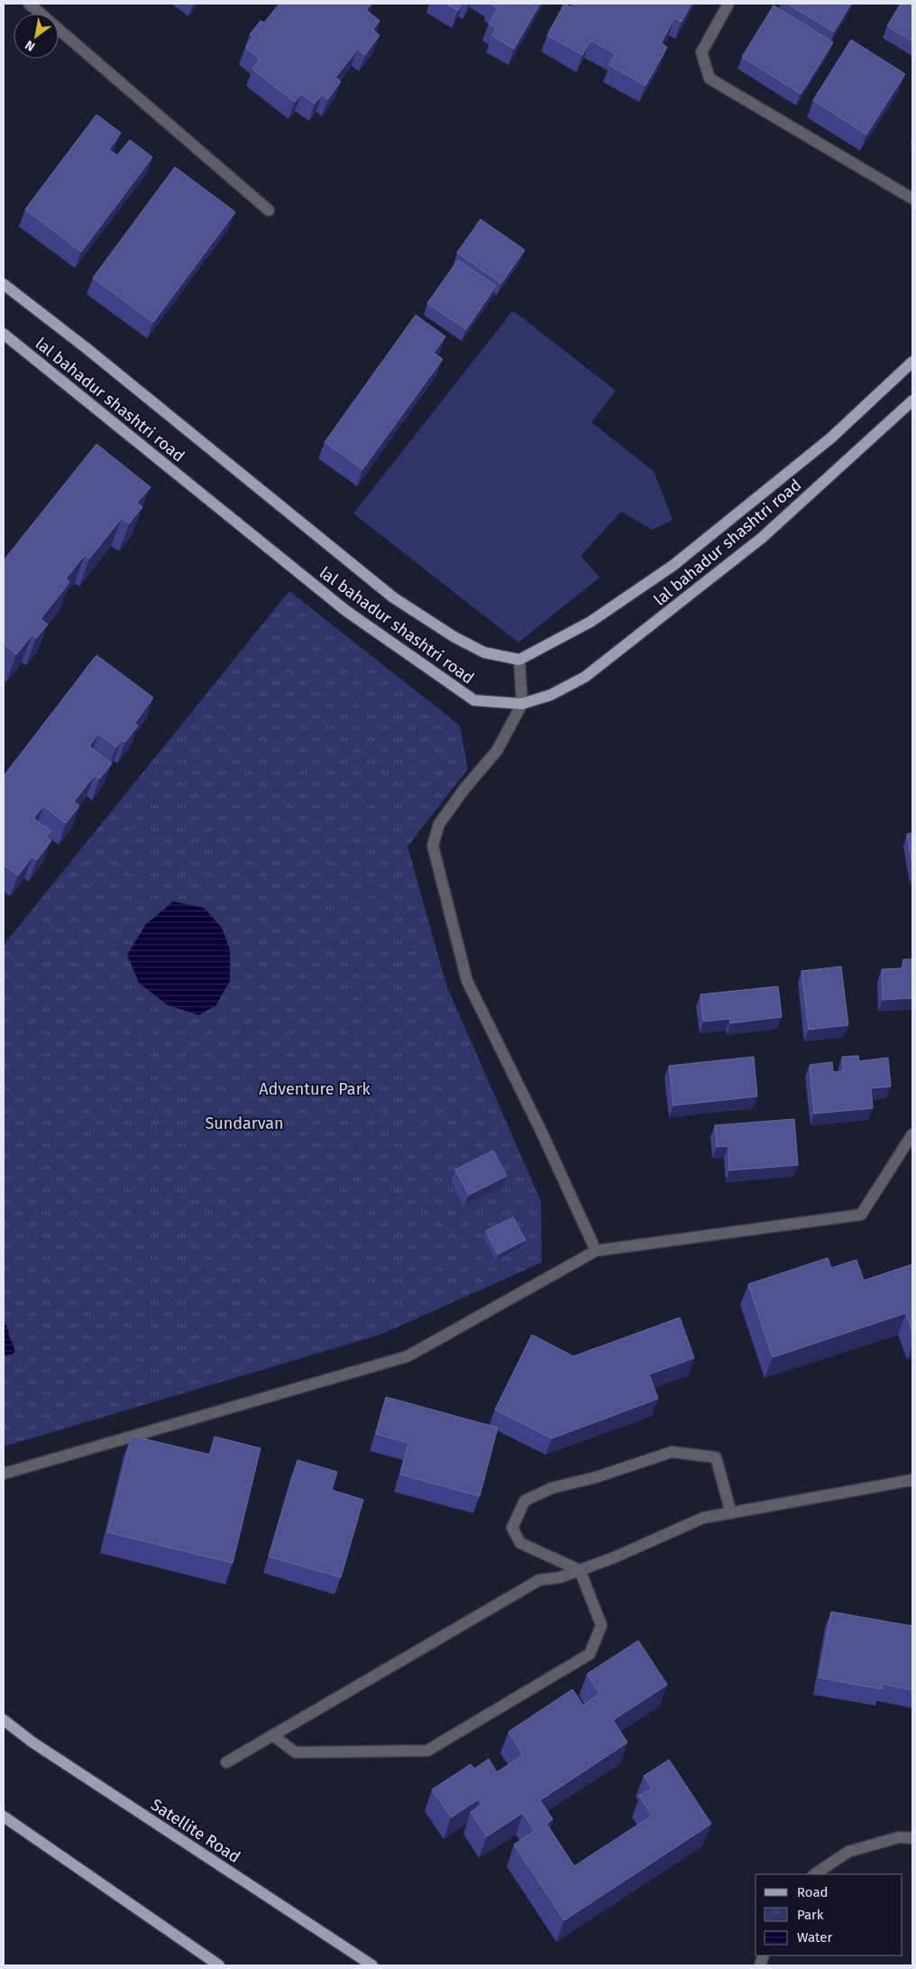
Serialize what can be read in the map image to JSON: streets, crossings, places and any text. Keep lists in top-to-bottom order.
{
  "streets": {
    "main road": ["lal bahadur shashtri road", "Satellite Road"]
  },
  "parks": ["Adventure Park", "Sundarvan"],
  "legend": ["Road", "Park", "Water"],
  "north": "bottom left"
}
